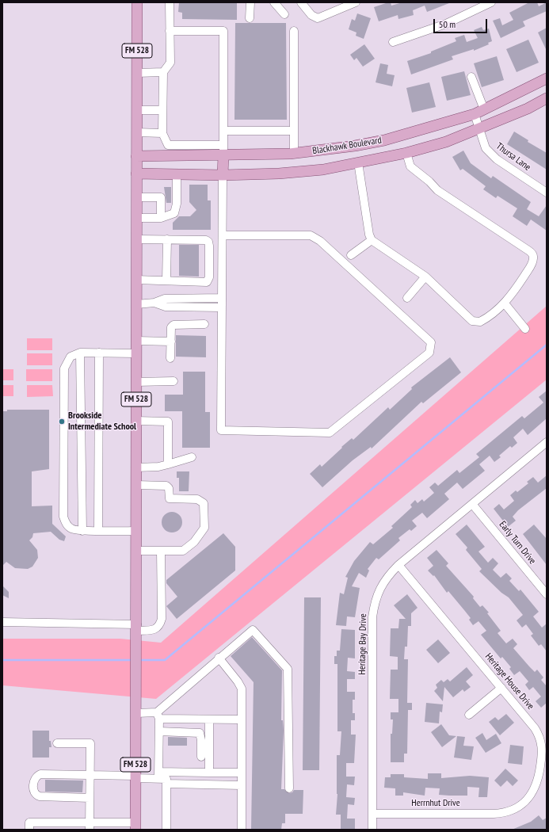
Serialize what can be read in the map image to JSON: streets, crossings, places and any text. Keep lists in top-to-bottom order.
{
  "streets": {
    "main road": ["FM 528", "Blackhawk Boulevard"],
    "street": [
      "Thursa Lane",
      "Early Turn Drive",
      "Heritage Bay Drive",
      "Heritage House Drive",
      "Herrnhut Drive"
    ]
  },
  "crossings": [
    ["FM 528", "Blackhawk Boulevard"],
    ["Blackhawk Boulevard", "Thursa Lane"],
    ["Early Turn Drive", "Heritage Bay Drive"],
    ["Heritage Bay Drive", "Heritage House Drive"],
    ["Heritage Bay Drive", "Herrnhut Drive"],
    ["Heritage House Drive", "Herrnhut Drive"]
  ],
  "places": ["Brookside Intermediate School"],
  "scale_bar": "50 m"
}
